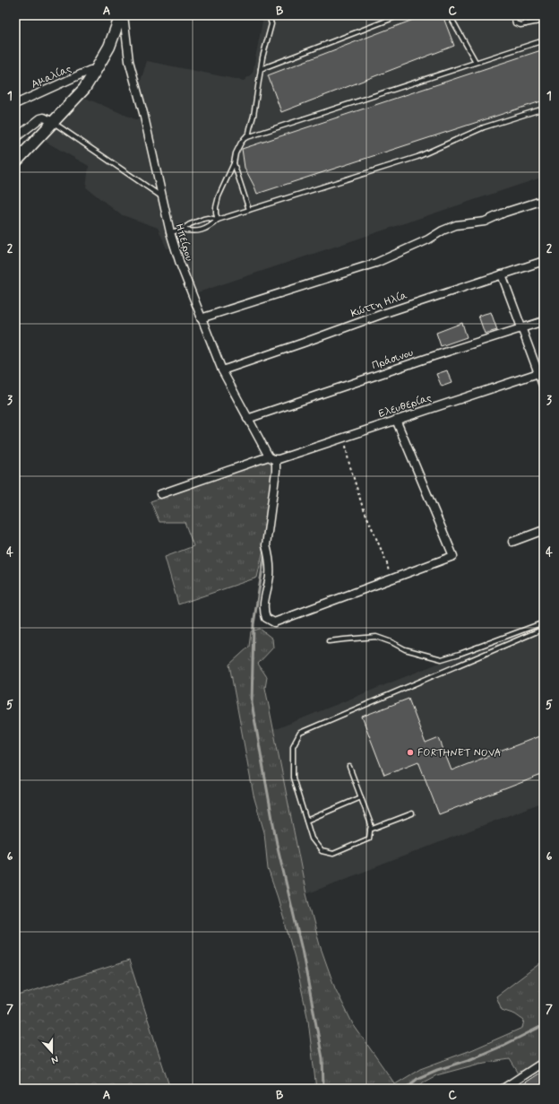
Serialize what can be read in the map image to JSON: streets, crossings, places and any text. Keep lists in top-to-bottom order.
{
  "streets": {
    "street": [
      "Αμαλίας",
      "Ηπείρου",
      "Κώττη Ηλία",
      "Πράσινου",
      "Ελευθερίας"
    ]
  },
  "crossings": [
    ["Ηπείρου", "Κώττη Ηλία"],
    ["Ηπείρου", "Πράσινου"],
    ["Ηπείρου", "Ελευθερίας"]
  ],
  "places": ["FORTHNET NOVA"],
  "north": "bottom",
  "grid": {
    "columns": ["A", "B", "C"],
    "rows": [
      "1",
      "2",
      "3",
      "4",
      "5",
      "6",
      "7"
    ]
  }
}
